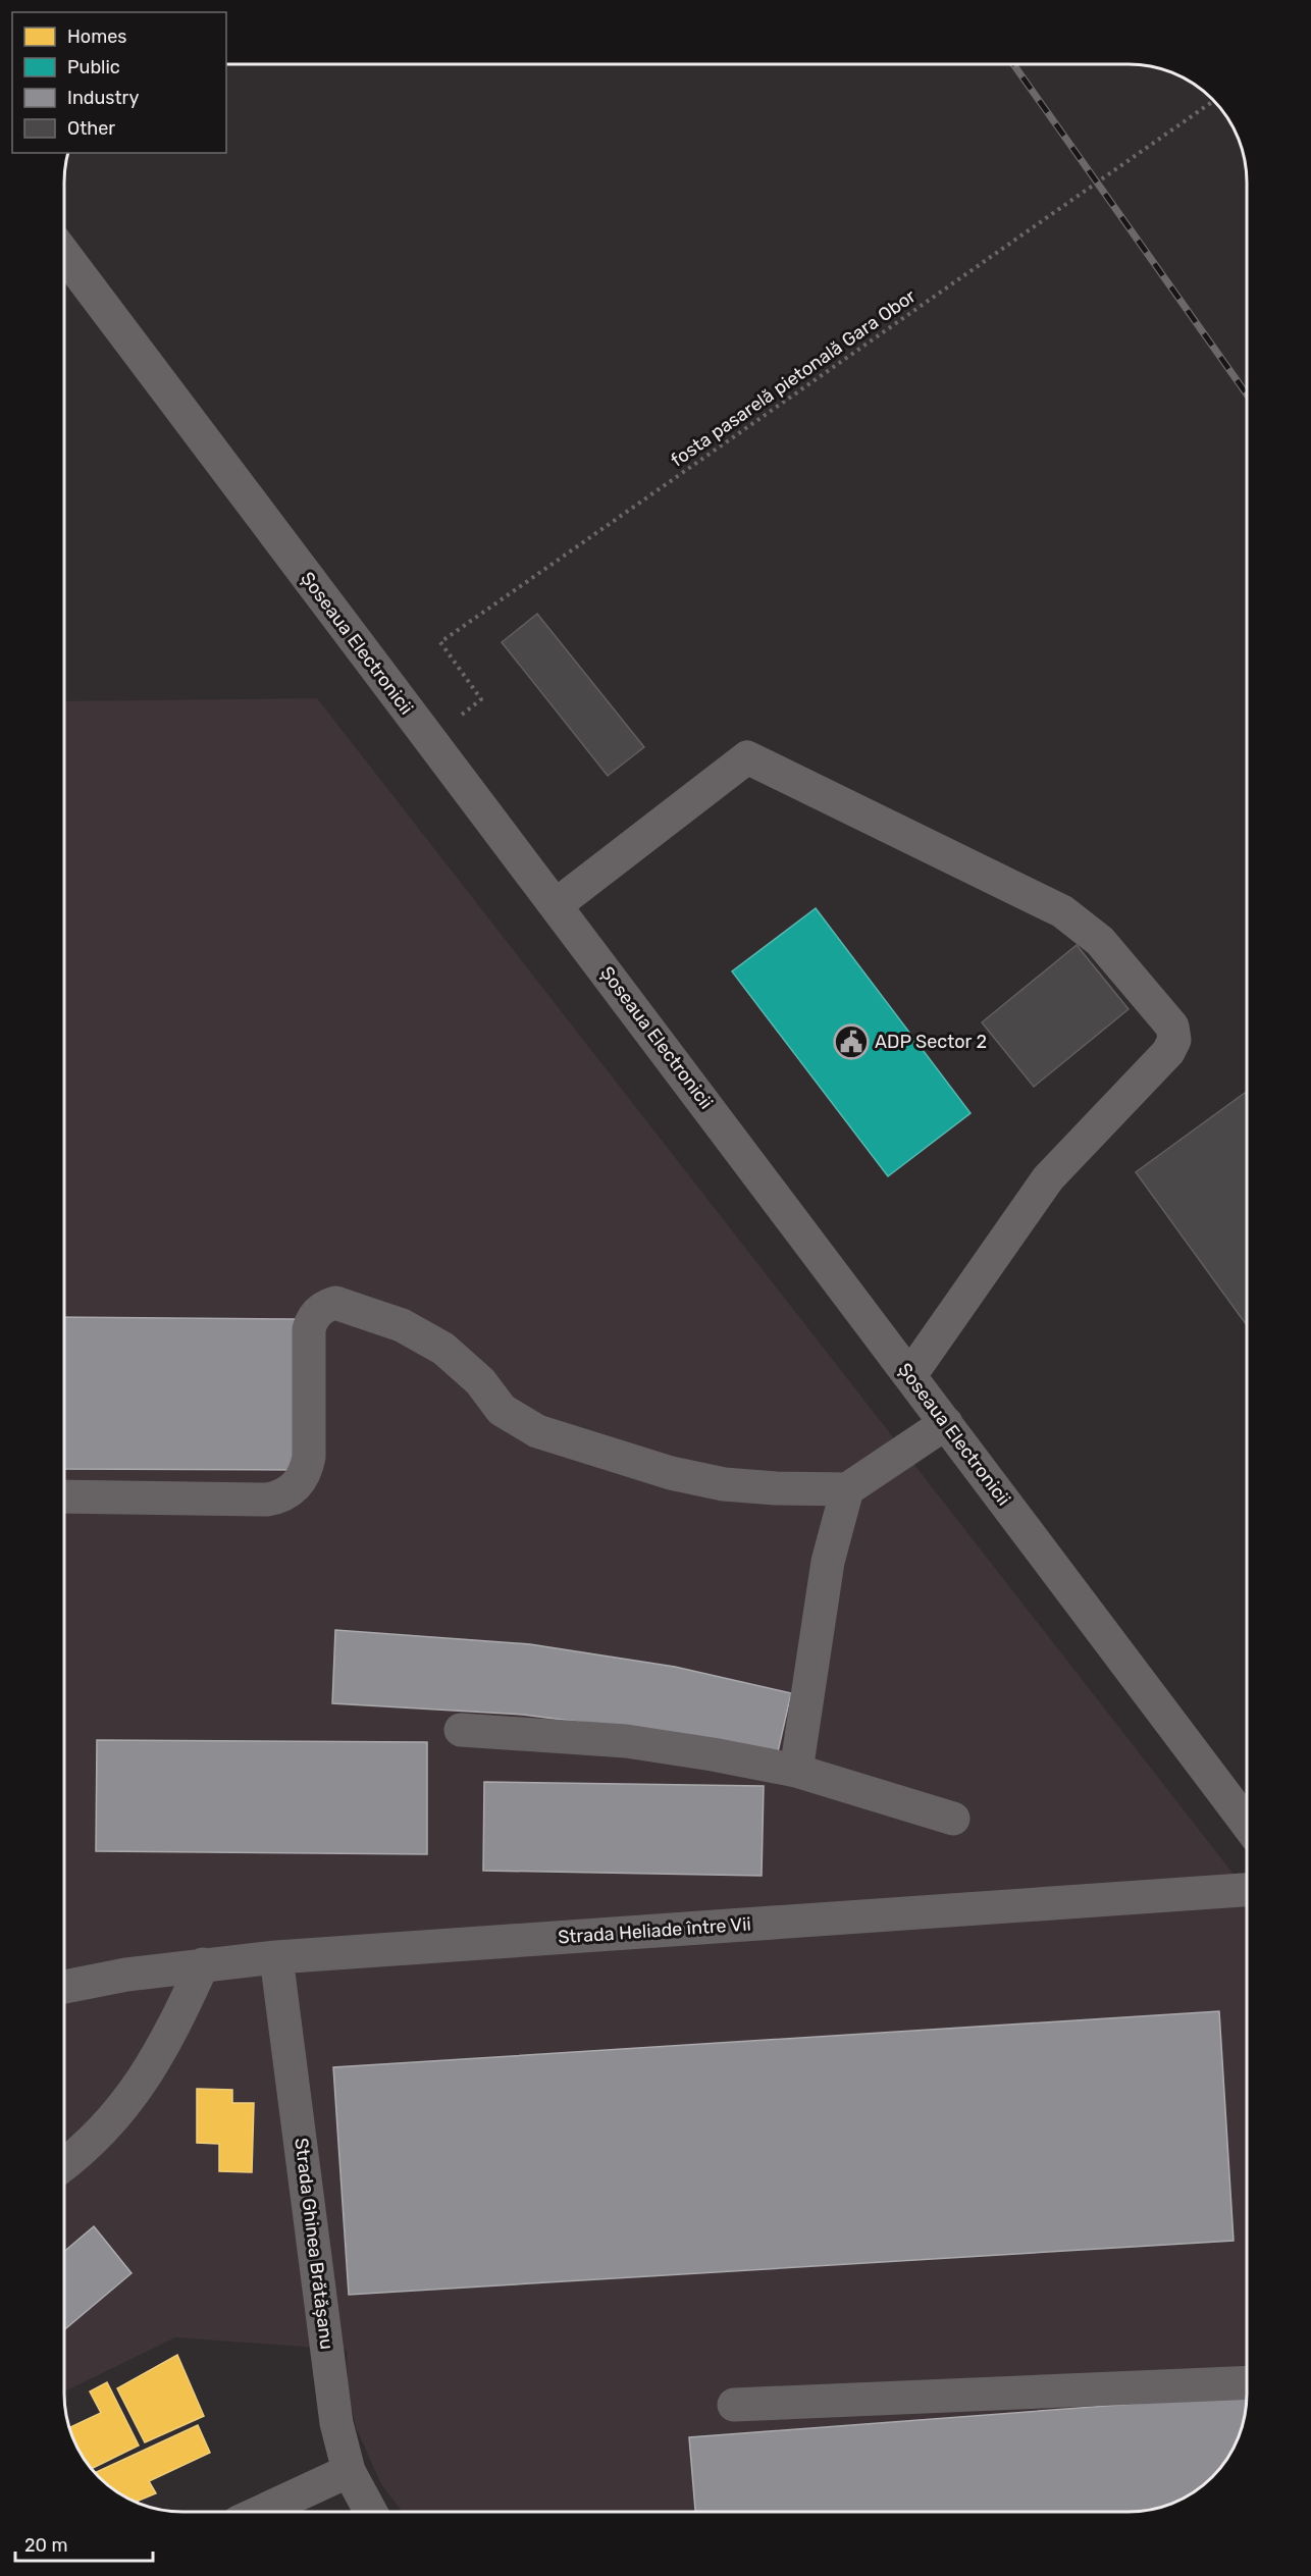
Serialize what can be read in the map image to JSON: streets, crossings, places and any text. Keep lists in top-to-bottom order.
{
  "streets": {
    "street": ["Șoseaua Electronicii", "Strada Heliade între Vii", "Strada Ghinea Brătășanu"],
    "path": ["fosta pasarelă pietonală Gara Obor"]
  },
  "crossings": [
    ["Strada Heliade între Vii", "Strada Ghinea Brătășanu"]
  ],
  "places": {
    "public building": ["ADP Sector 2"]
  },
  "legend": [
    "Homes",
    "Public",
    "Industry",
    "Other"
  ],
  "scale_bar": "20 m"
}
